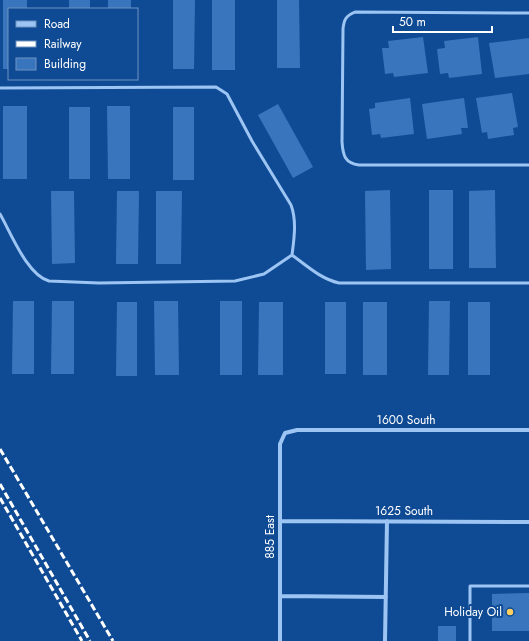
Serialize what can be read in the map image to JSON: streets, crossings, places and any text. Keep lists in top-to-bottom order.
{
  "streets": {
    "street": ["1600 South", "1625 South", "885 East"]
  },
  "crossings": [
    ["1600 South", "885 East"],
    ["1625 South", "885 East"]
  ],
  "places": ["Holiday Oil"],
  "legend": ["Road", "Railway", "Building"],
  "scale_bar": "50 m"
}
